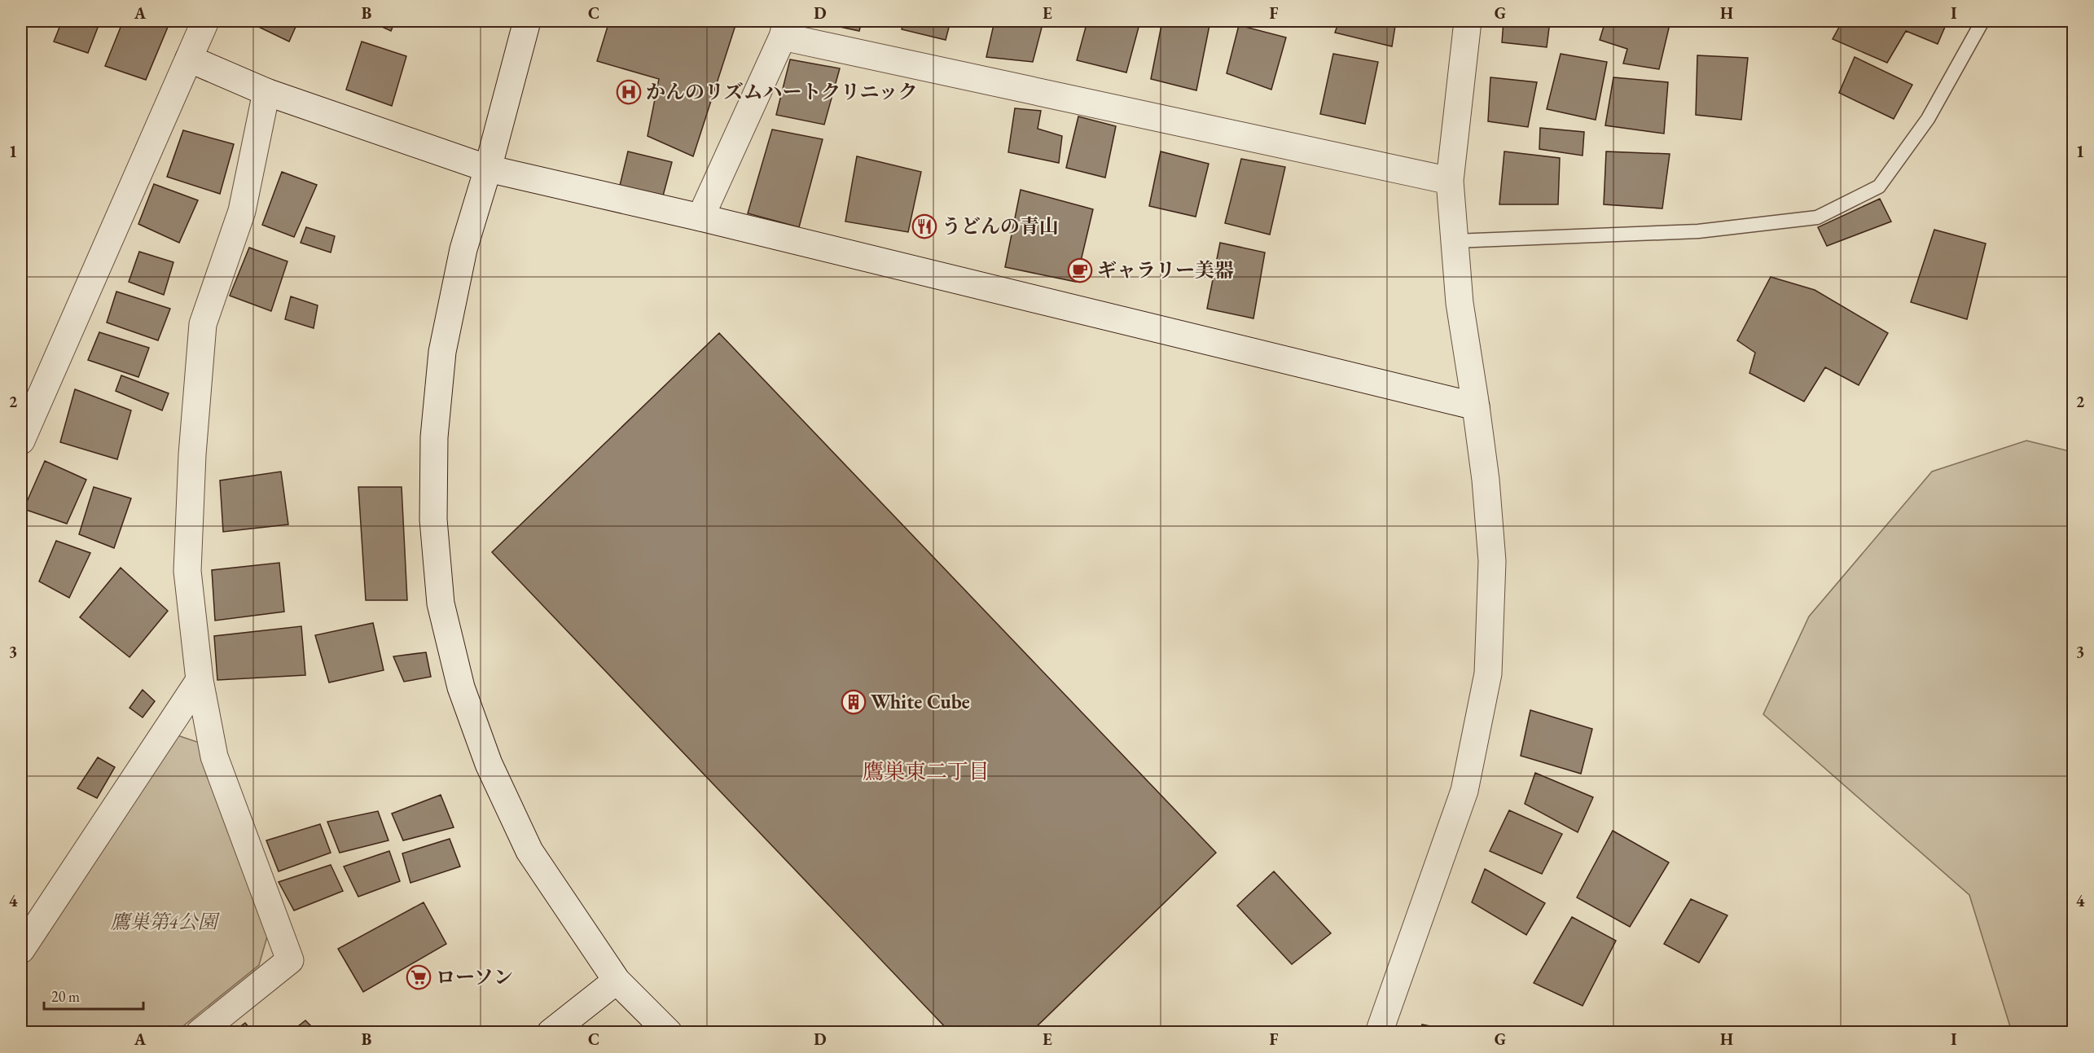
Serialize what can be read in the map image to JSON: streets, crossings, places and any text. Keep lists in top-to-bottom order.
{
  "districts": ["鷹巣東二丁目"],
  "parks": ["鷹巣第4公園"],
  "places": {
    "hospital": ["かんのリズムハートクリニック"],
    "restaurant": ["うどんの青山"],
    "cafe": ["ギャラリー美器"],
    "building": ["White Cube"],
    "supermarket": ["ローソン"]
  },
  "scale_bar": "20 m",
  "grid": {
    "columns": [
      "A",
      "B",
      "C",
      "D",
      "E",
      "F",
      "G",
      "H",
      "I"
    ],
    "rows": [
      "1",
      "2",
      "3",
      "4"
    ]
  }
}
